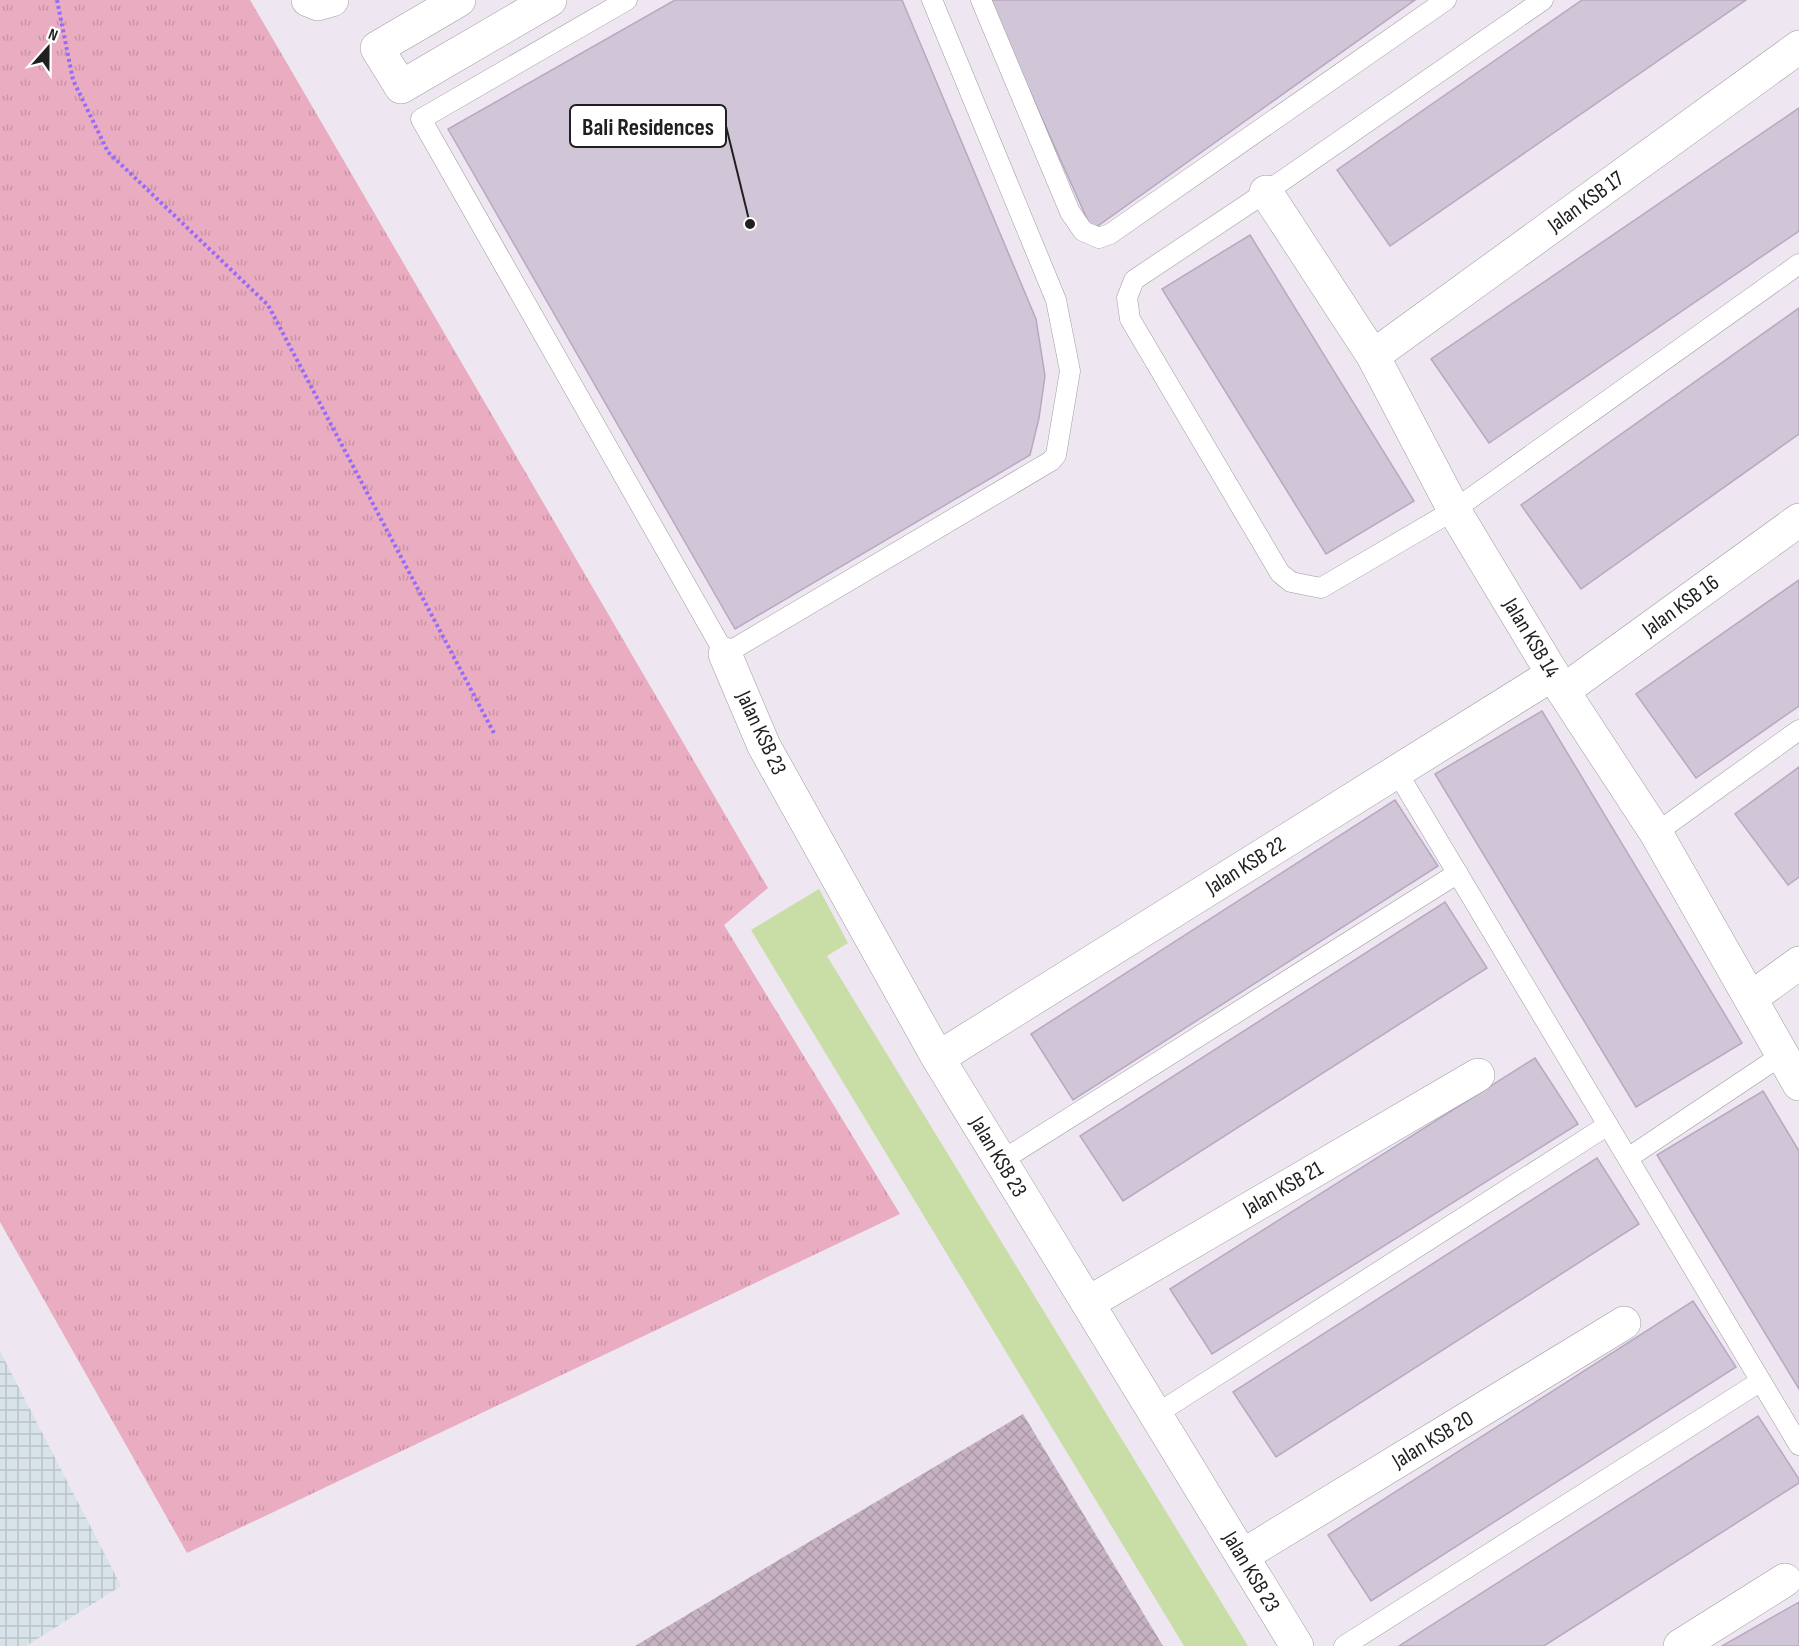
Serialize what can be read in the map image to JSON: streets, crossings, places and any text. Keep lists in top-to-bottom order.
{
  "streets": {
    "street": [
      "Jalan KSB 17",
      "Jalan KSB 16",
      "Jalan KSB 14",
      "Jalan KSB 23",
      "Jalan KSB 22",
      "Jalan KSB 21",
      "Jalan KSB 20"
    ]
  },
  "crossings": [
    ["Jalan KSB 17", "Jalan KSB 14"],
    ["Jalan KSB 16", "Jalan KSB 14"],
    ["Jalan KSB 16", "Jalan KSB 22"],
    ["Jalan KSB 14", "Jalan KSB 22"],
    ["Jalan KSB 23", "Jalan KSB 22"],
    ["Jalan KSB 23", "Jalan KSB 21"],
    ["Jalan KSB 23", "Jalan KSB 20"]
  ],
  "places": ["Bali Residences"],
  "north": "top"
}
